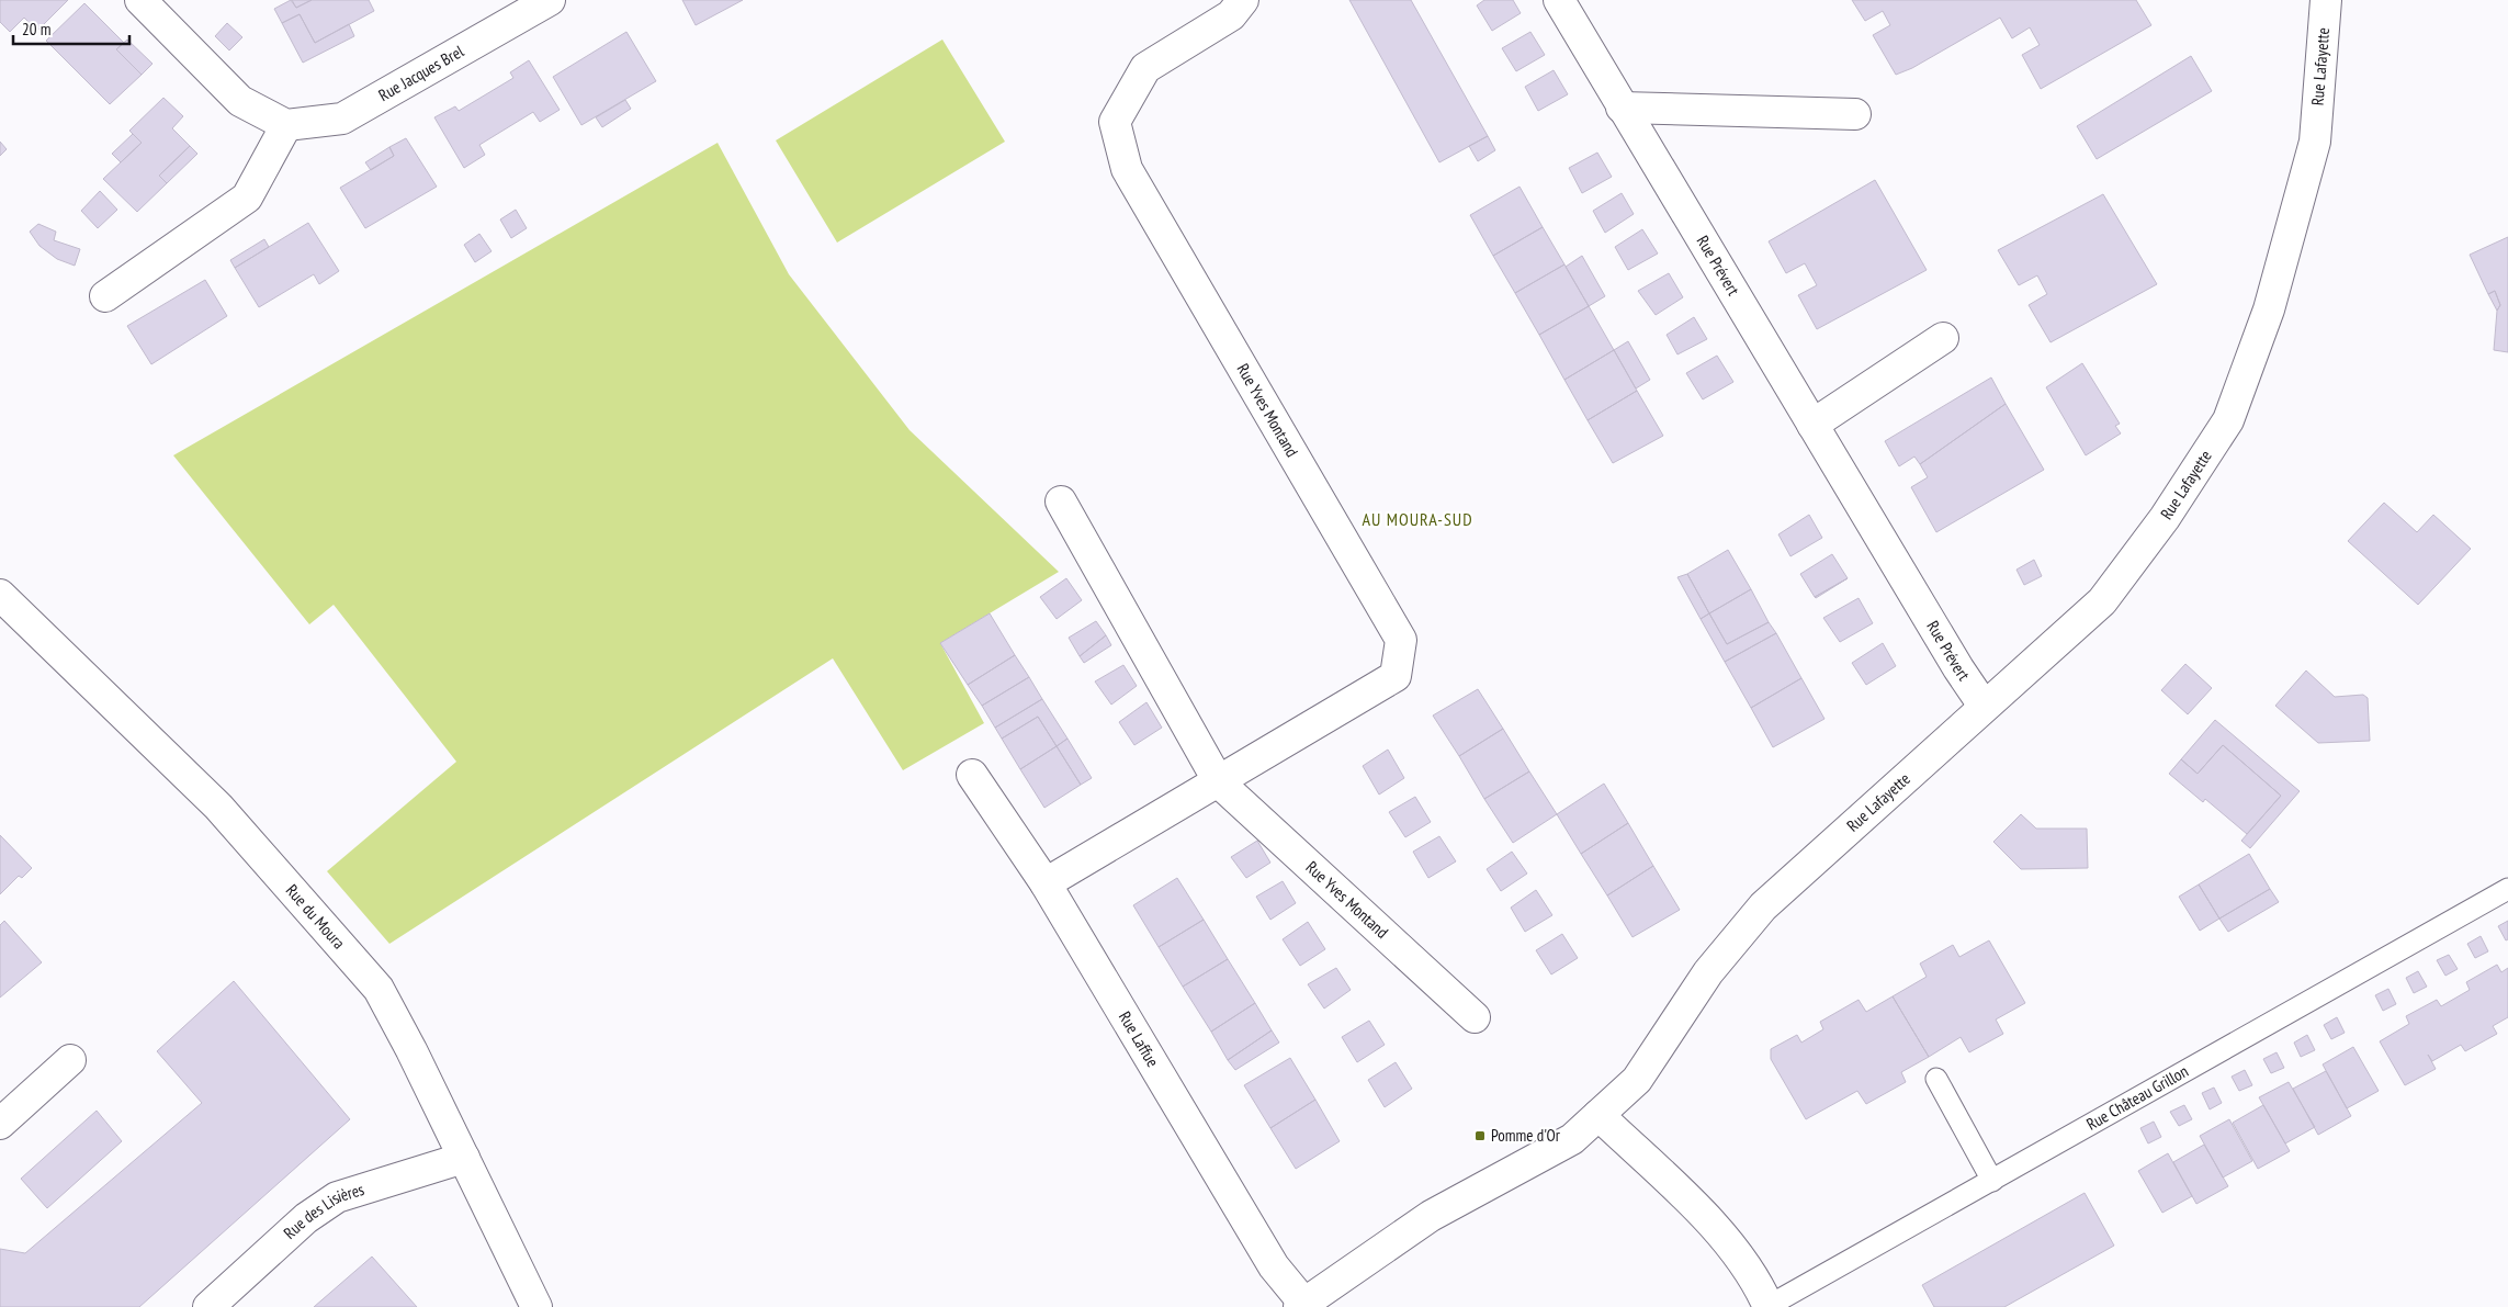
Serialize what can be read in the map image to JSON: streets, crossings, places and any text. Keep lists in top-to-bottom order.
{
  "streets": {
    "street": [
      "Rue Lafayette",
      "Rue Jacques Brel",
      "Rue Prévert",
      "Rue Yves Montand",
      "Rue du Moura",
      "Rue Laffue",
      "Rue des Lisières"
    ],
    "lane": ["Rue Château Grillon"]
  },
  "crossings": [
    ["Rue Lafayette", "Rue Prévert"],
    ["Rue Lafayette", "Rue Laffue"],
    ["Rue Yves Montand", "Rue Laffue"],
    ["Rue du Moura", "Rue des Lisières"]
  ],
  "districts": ["AU MOURA-SUD"],
  "places": {
    "transit": ["Pomme d'Or"]
  },
  "scale_bar": "20 m"
}
